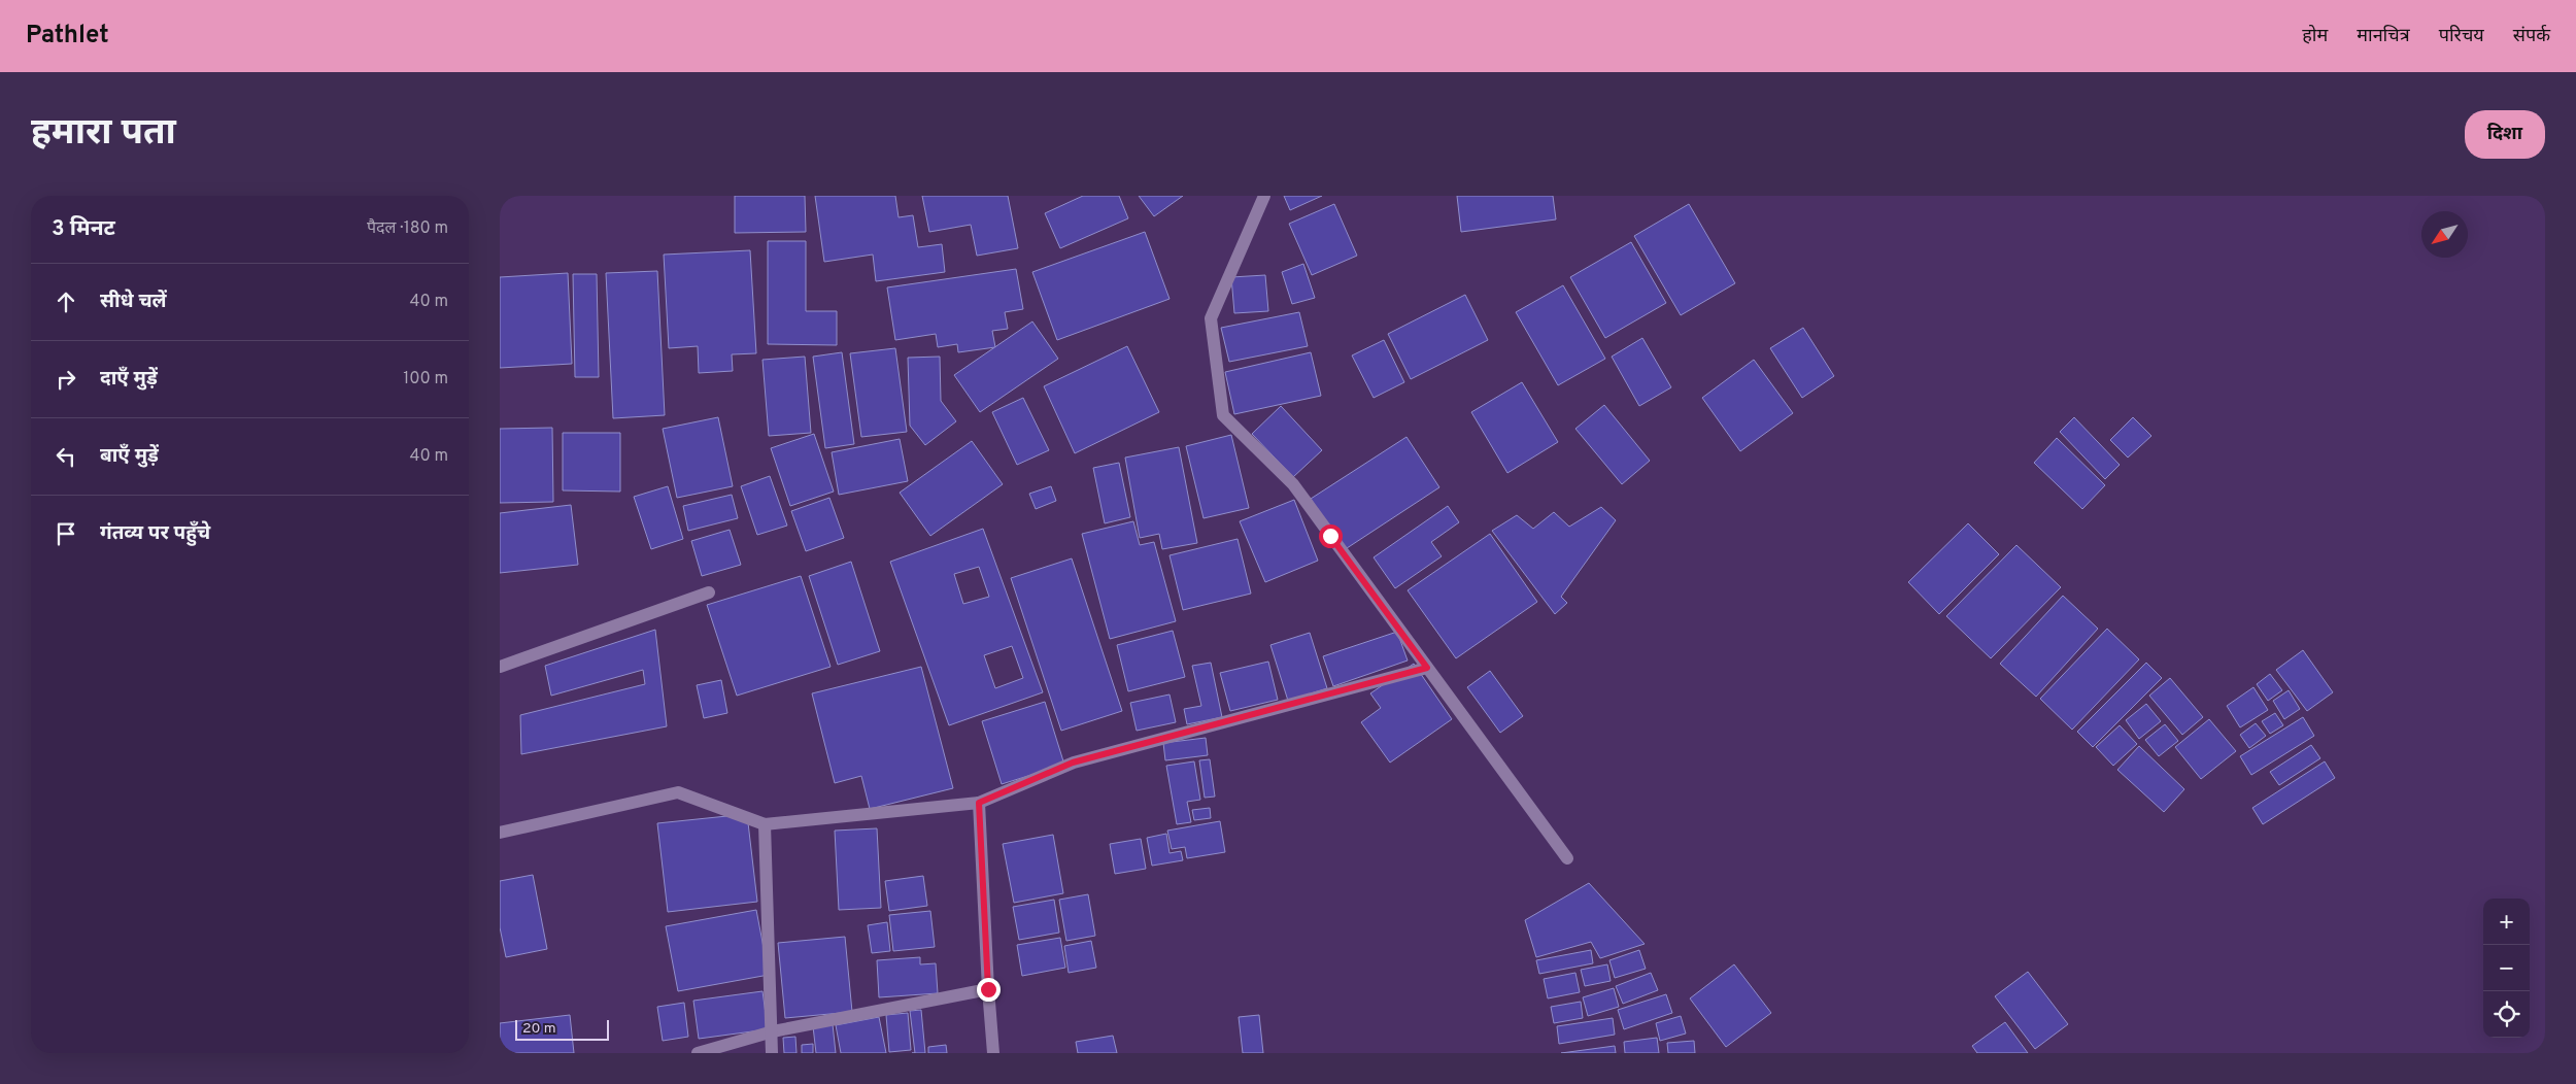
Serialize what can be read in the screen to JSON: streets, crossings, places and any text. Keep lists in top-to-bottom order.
{
  "scale_bar": "20 m",
  "north": "bottom left",
  "page": {
    "header": "Pathlet",
    "nav": [
      "होम",
      "मानचित्र",
      "परिचय",
      "संपर्क"
    ],
    "buttons": "दिशा",
    "title": "हमारा पता",
    "heading": ["3 मिनट", "पैदल · 180 m"],
    "list": [
      ["सीधे चलें", "40 m"],
      ["दाएँ मुड़ें", "100 m"],
      ["बाएँ मुड़ें", "40 m"],
      "गंतव्य पर पहुँचे"
    ],
    "map_buttons": ["+", "−"],
    "scale": "20 m"
  }
}
